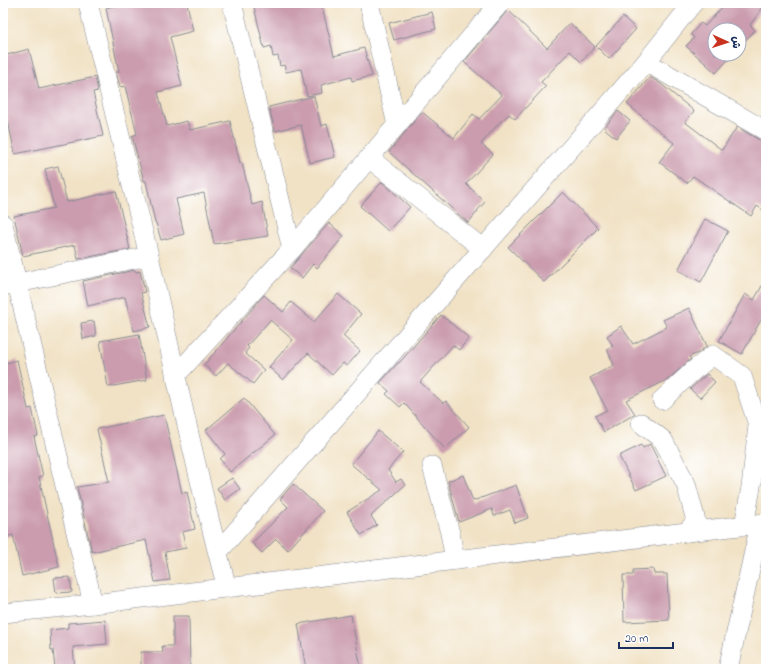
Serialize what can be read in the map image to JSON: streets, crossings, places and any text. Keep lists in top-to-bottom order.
{
  "scale_bar": "20 m",
  "north": "right"
}
